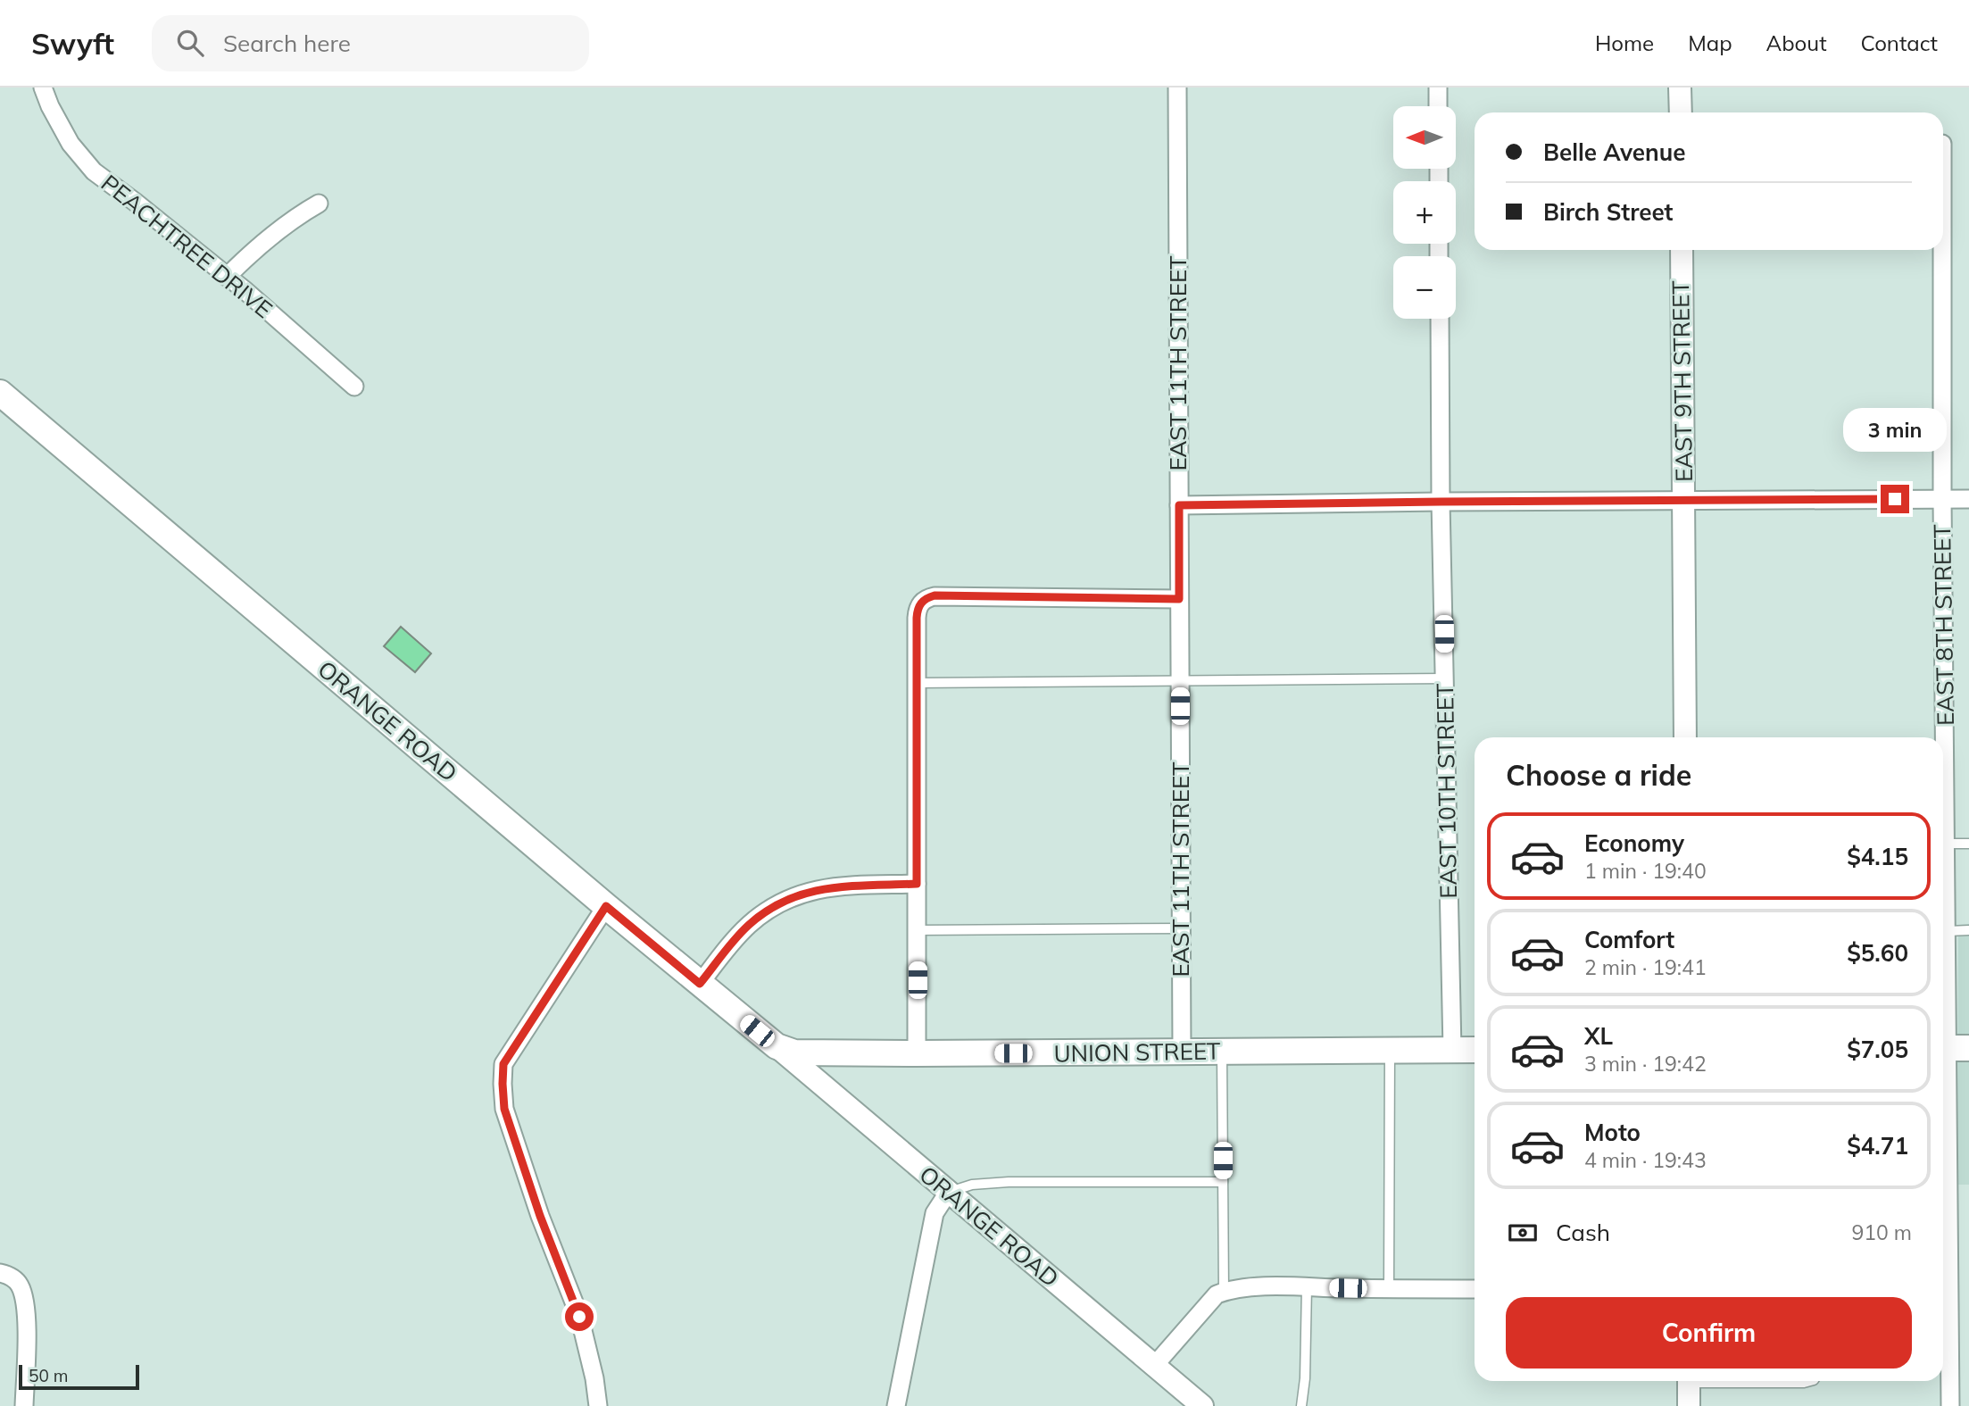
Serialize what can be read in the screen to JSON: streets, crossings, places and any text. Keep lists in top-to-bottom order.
{
  "streets": {
    "main road": ["ORANGE ROAD", "UNION STREET"],
    "street": [
      "PEACHTREE DRIVE",
      "EAST 11TH STREET",
      "EAST 9TH STREET",
      "EAST 8TH STREET",
      "EAST 10TH STREET"
    ]
  },
  "crossings": [
    ["EAST 11TH STREET", "UNION STREET"],
    ["ORANGE ROAD", "UNION STREET"],
    ["EAST 10TH STREET", "UNION STREET"]
  ],
  "scale_bar": "50 m",
  "north": "left",
  "page": {
    "header": "Swyft",
    "search": "Search here",
    "nav": [
      "Home",
      "Map",
      "About",
      "Contact"
    ],
    "map_buttons": ["+", "−"],
    "banner": ["Belle Avenue", "Birch Street"],
    "bubble": "3 min",
    "heading": "Choose a ride",
    "list": [
      {
        "name": "Economy",
        "note": "1 min · 19:40",
        "value": "$4.15"
      },
      {
        "name": "Comfort",
        "note": "2 min · 19:41",
        "value": "$5.60"
      },
      {
        "name": "XL",
        "note": "3 min · 19:42",
        "value": "$7.05"
      },
      {
        "name": "Moto",
        "note": "4 min · 19:43",
        "value": "$4.71"
      }
    ],
    "pay": ["Cash", "910 m"],
    "buttons": "Confirm",
    "scale": "50 m"
  }
}
